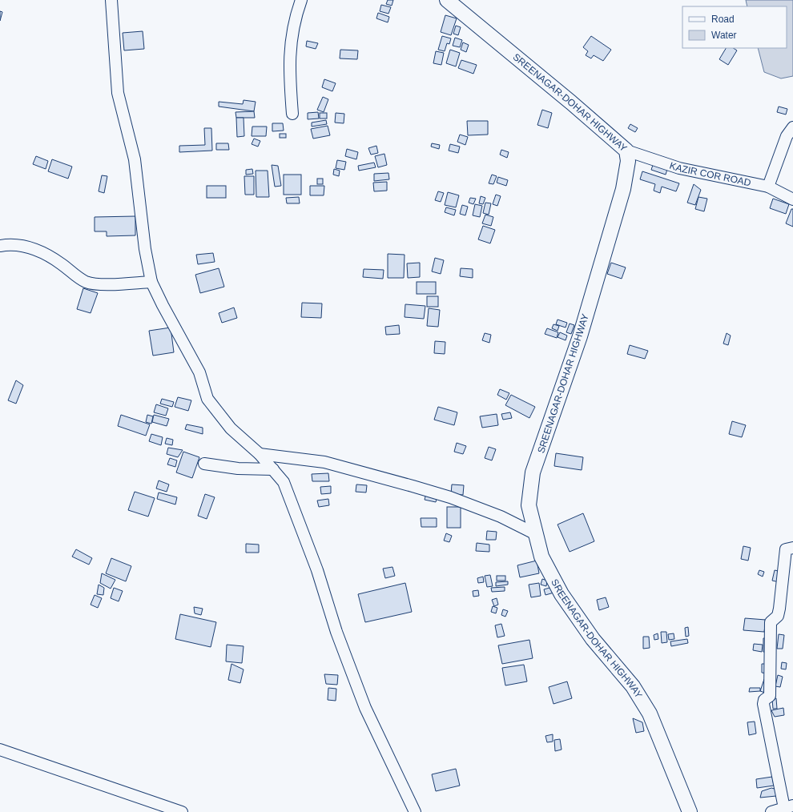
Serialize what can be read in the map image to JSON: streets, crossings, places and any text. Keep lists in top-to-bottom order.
{
  "streets": {
    "main road": ["SREENAGAR-DOHAR HIGHWAY"],
    "street": ["KAZIR COR ROAD"]
  },
  "crossings": [
    ["SREENAGAR-DOHAR HIGHWAY", "KAZIR COR ROAD"]
  ],
  "legend": ["Road", "Water"]
}
